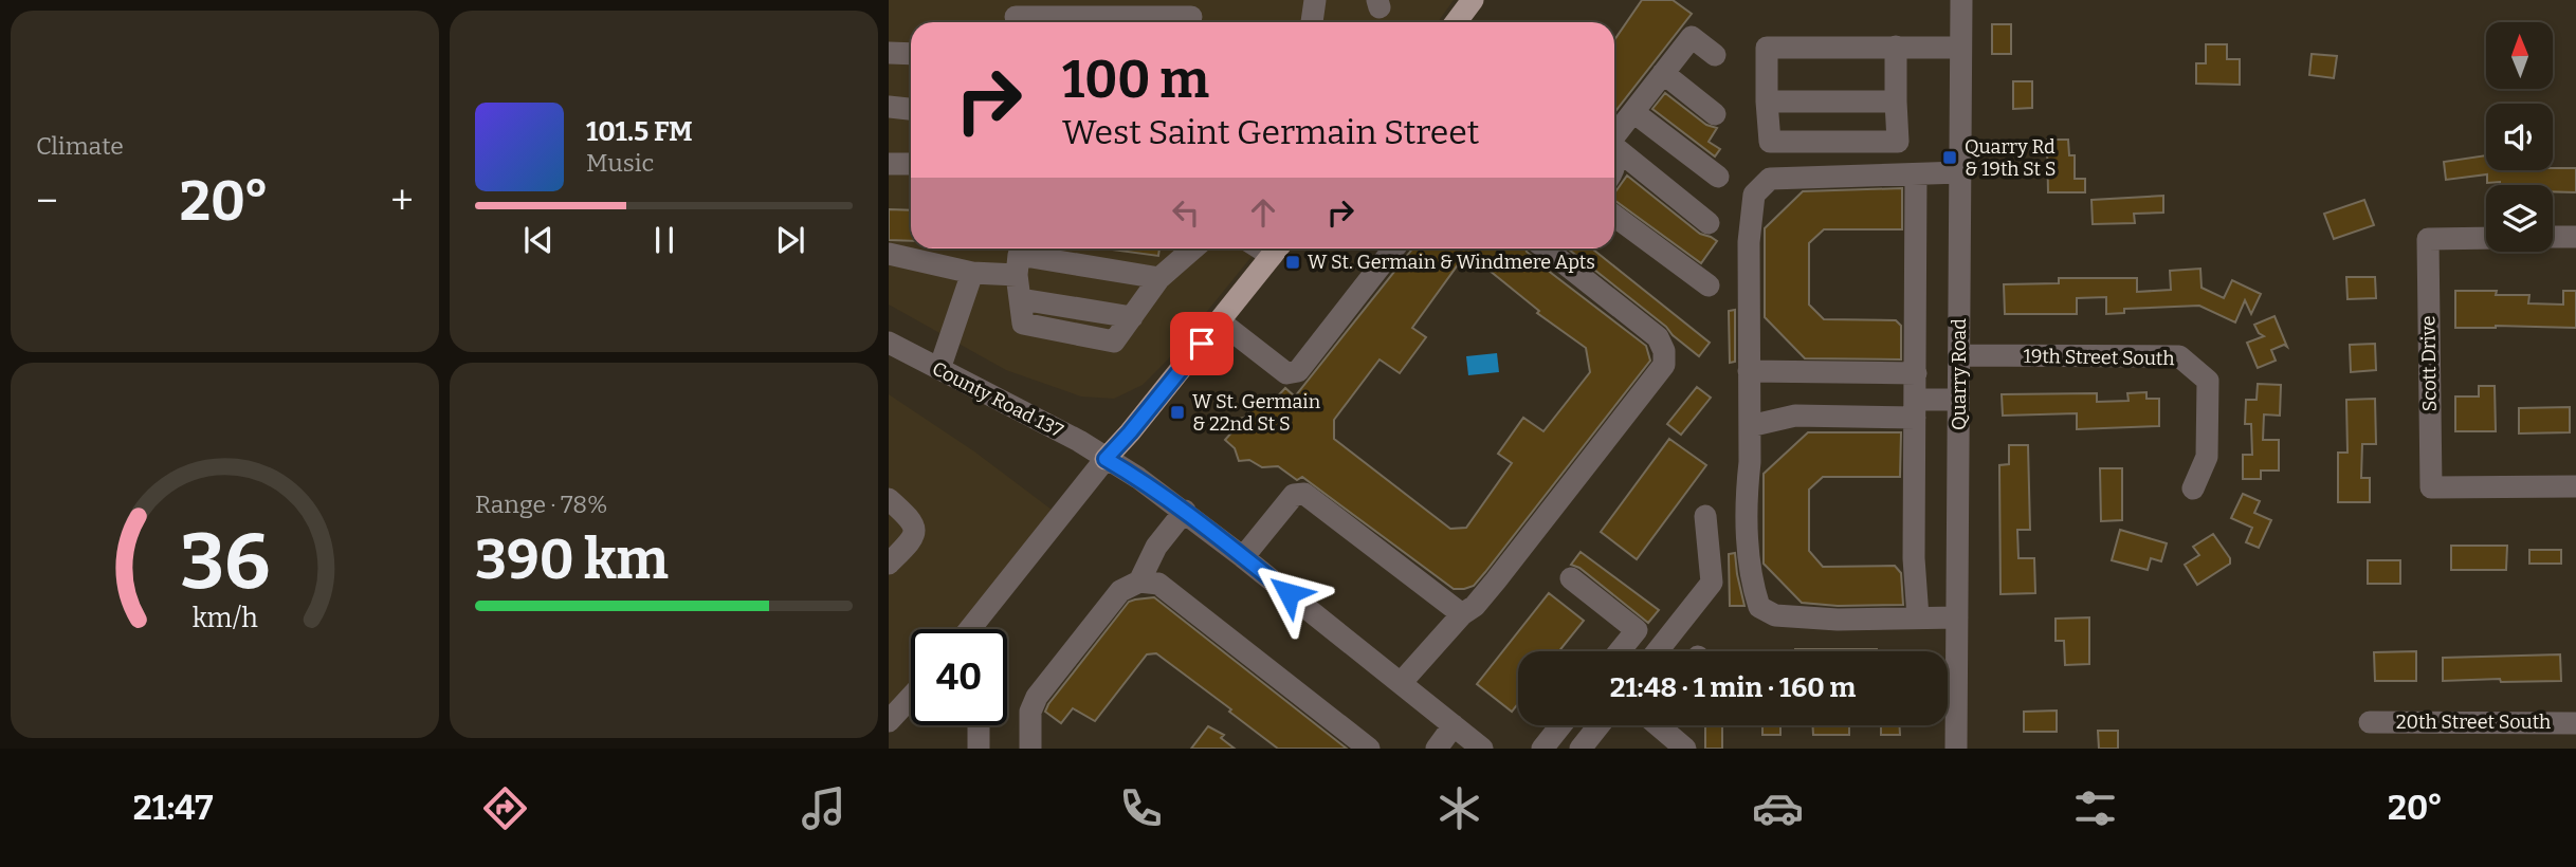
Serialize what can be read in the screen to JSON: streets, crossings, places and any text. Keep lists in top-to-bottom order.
{
  "streets": {
    "street": [
      "19th Street South",
      "Scott Drive",
      "Quarry Road",
      "County Road 137",
      "20th Street South"
    ]
  },
  "crossings": [
    ["19th Street South", "Quarry Road"]
  ],
  "places": {
    "transit": ["Quarry Rd & 19th St S", "W St. Germain & Windmere Apts", "W St. Germain & 22nd St S"]
  },
  "north": "top",
  "page": {
    "tile": [
      "Climate",
      ["Range · 78%", "390 km"]
    ],
    "turn": ["100 m", "West Saint Germain Street"],
    "song": ["101.5 FM", "Music"],
    "heat": ["−", "20°", "+"],
    "limit": "40",
    "trip": "21:48 · 1 min · 160 m",
    "tabs": ["21:47", "20°"],
    "gauge": ["36", "km/h"]
  }
}
